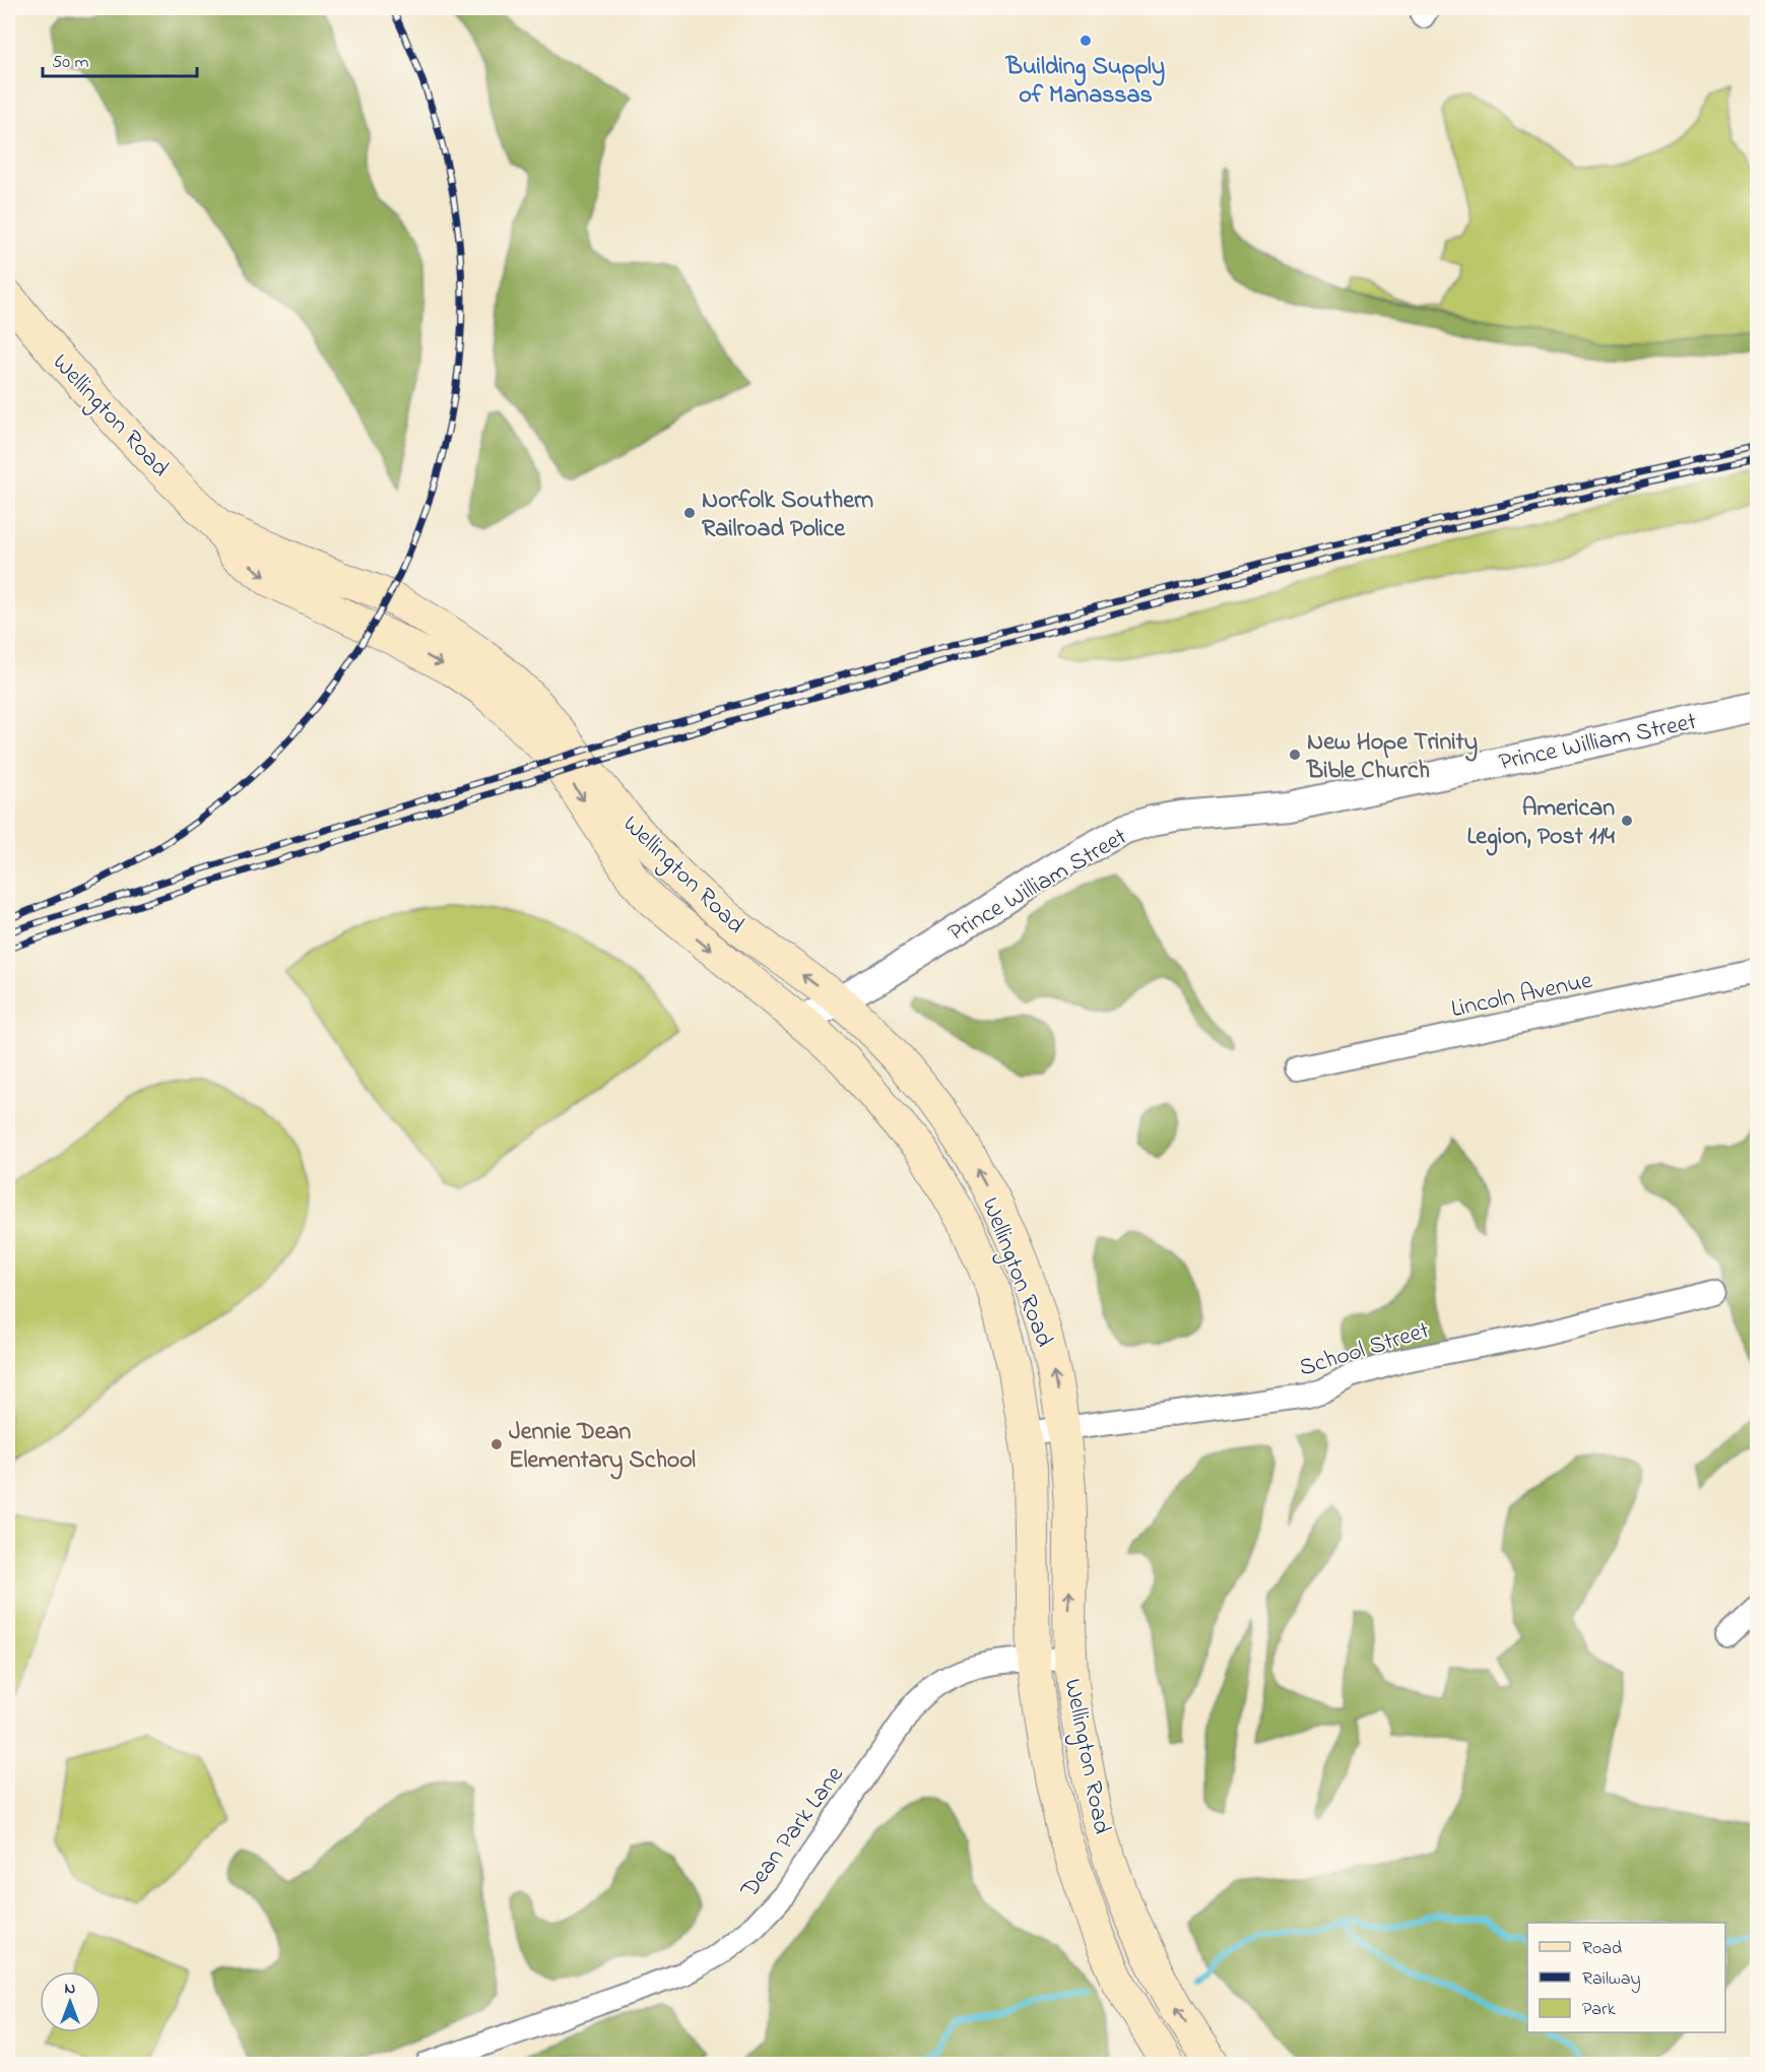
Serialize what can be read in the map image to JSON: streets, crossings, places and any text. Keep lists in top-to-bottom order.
{
  "streets": {
    "main road": ["Wellington Road"],
    "street": [
      "Prince William Street",
      "Lincoln Avenue",
      "School Street",
      "Dean Park Lane"
    ]
  },
  "crossings": [
    ["Wellington Road", "Prince William Street"],
    ["Wellington Road", "School Street"],
    ["Wellington Road", "Dean Park Lane"]
  ],
  "places": [
    "Building Supply of Manassas",
    "Norfolk Southern Railroad Police",
    "New Hope Trinity Bible Church",
    "American Legion, Post 114",
    "Jennie Dean Elementary School"
  ],
  "legend": ["Road", "Railway", "Park"],
  "scale_bar": "50 m",
  "north": "top"
}
